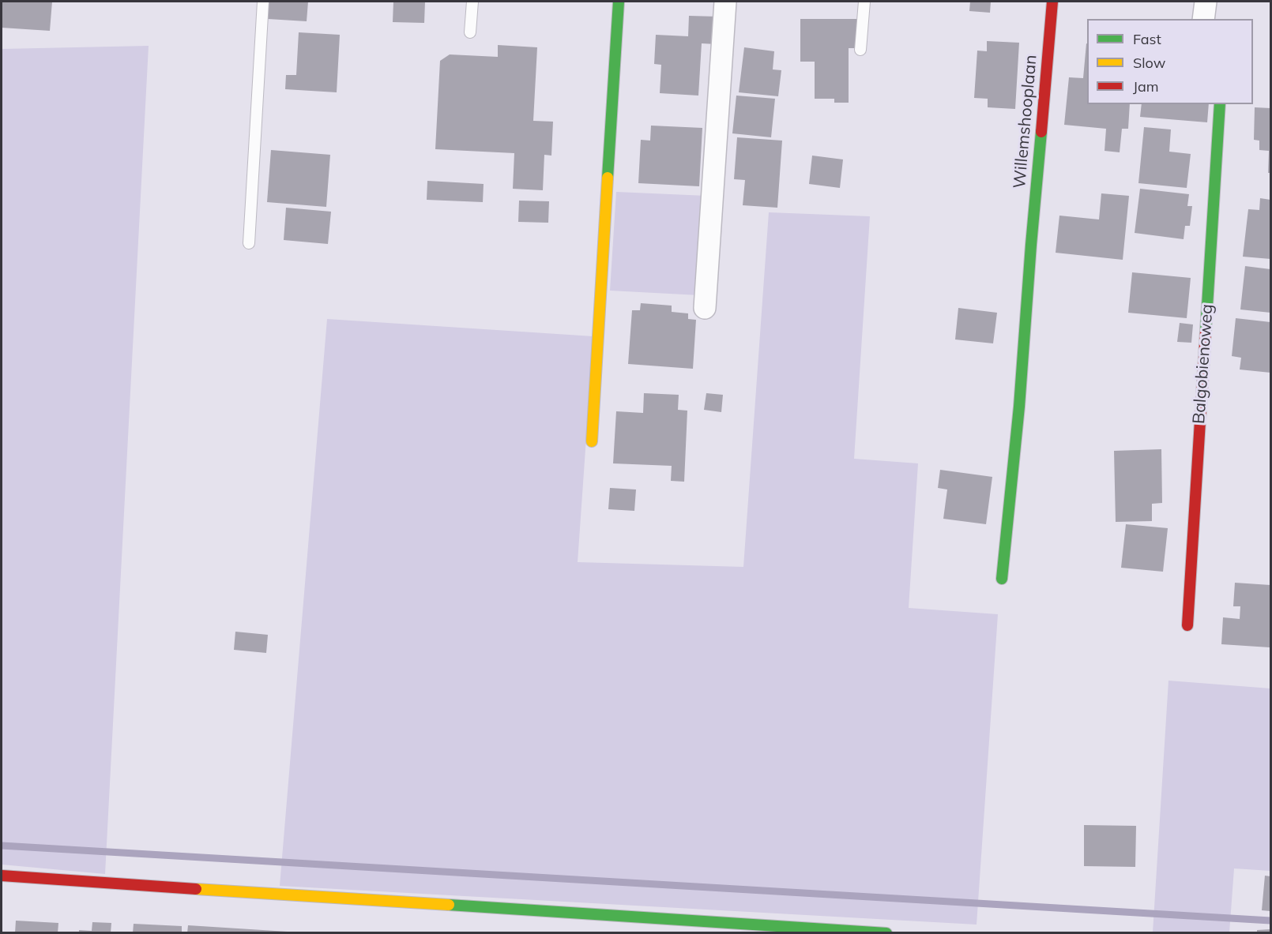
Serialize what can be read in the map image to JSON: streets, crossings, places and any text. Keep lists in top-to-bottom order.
{
  "streets": {
    "street": ["Willemshooplaan", "Balgobienoweg"]
  },
  "legend": ["Fast", "Slow", "Jam"]
}
